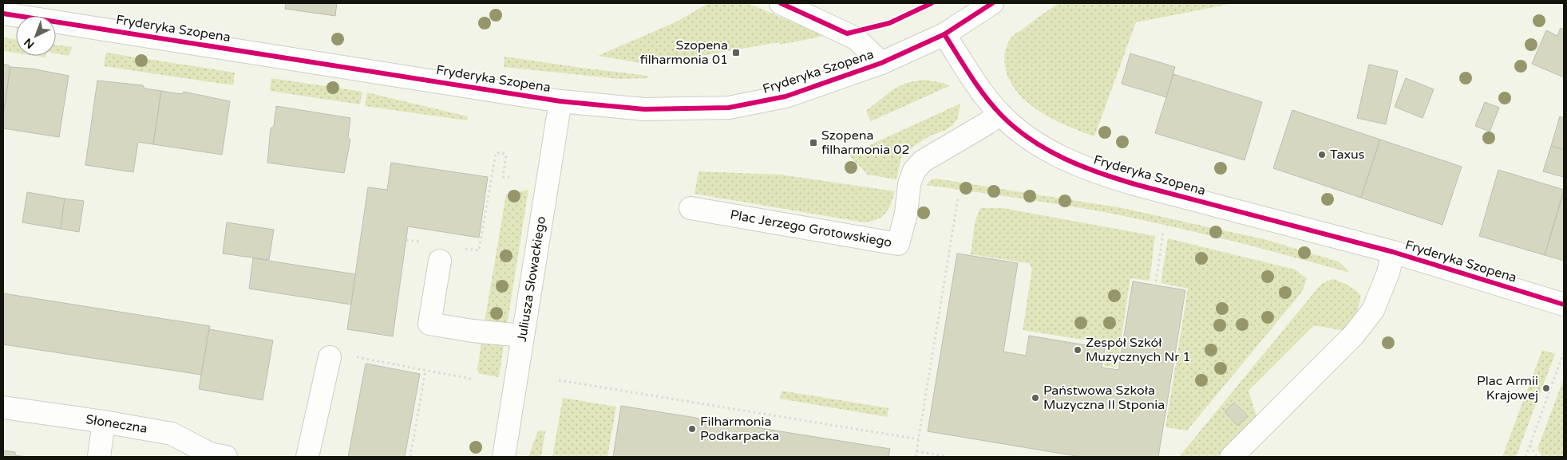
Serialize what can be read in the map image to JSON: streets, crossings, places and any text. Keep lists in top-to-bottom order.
{
  "streets": {
    "street": [
      "Fryderyka Szopena",
      "Plac Jerzego Grotowskiego",
      "Juliusza Słowackiego",
      "Słoneczna"
    ]
  },
  "crossings": [
    ["Fryderyka Szopena", "Plac Jerzego Grotowskiego"],
    ["Fryderyka Szopena", "Juliusza Słowackiego"]
  ],
  "places": {
    "transit": ["Szopena filharmonia 01", "Szopena filharmonia 02"],
    "other": [
      "Taxus",
      "Zespół Szkół Muzycznych Nr 1",
      "Plac Armii Krajowej",
      "Państwowa Szkoła Muzyczna II Stponia",
      "Filharmonia Podkarpacka"
    ]
  },
  "north": "bottom left"
}
